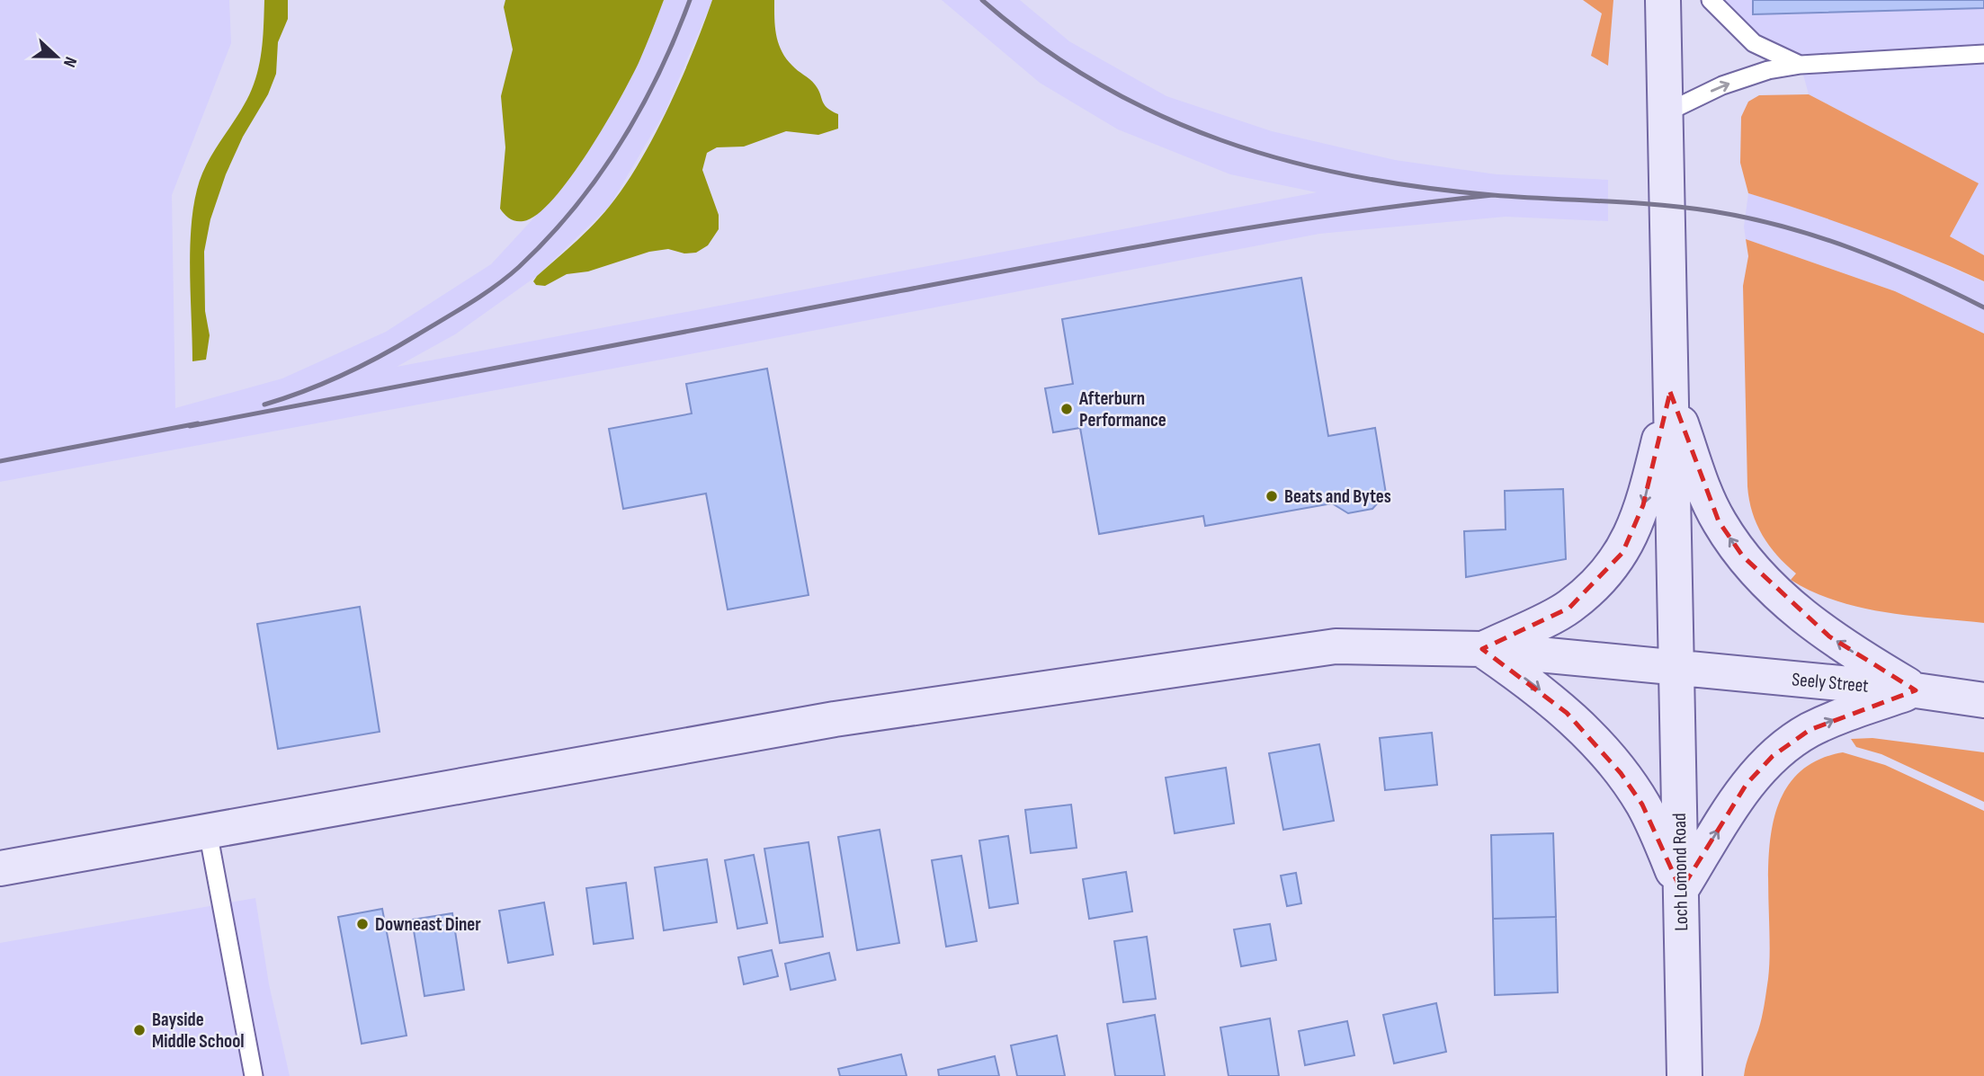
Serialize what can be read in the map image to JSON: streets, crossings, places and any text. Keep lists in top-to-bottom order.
{
  "streets": {
    "main road": ["Seely Street", "Loch Lomond Road"]
  },
  "crossings": [
    ["Seely Street", "Loch Lomond Road"]
  ],
  "places": [
    "Afterburn Performance",
    "Beats and Bytes",
    "Downeast Diner",
    "Bayside Middle School"
  ],
  "north": "right"
}
